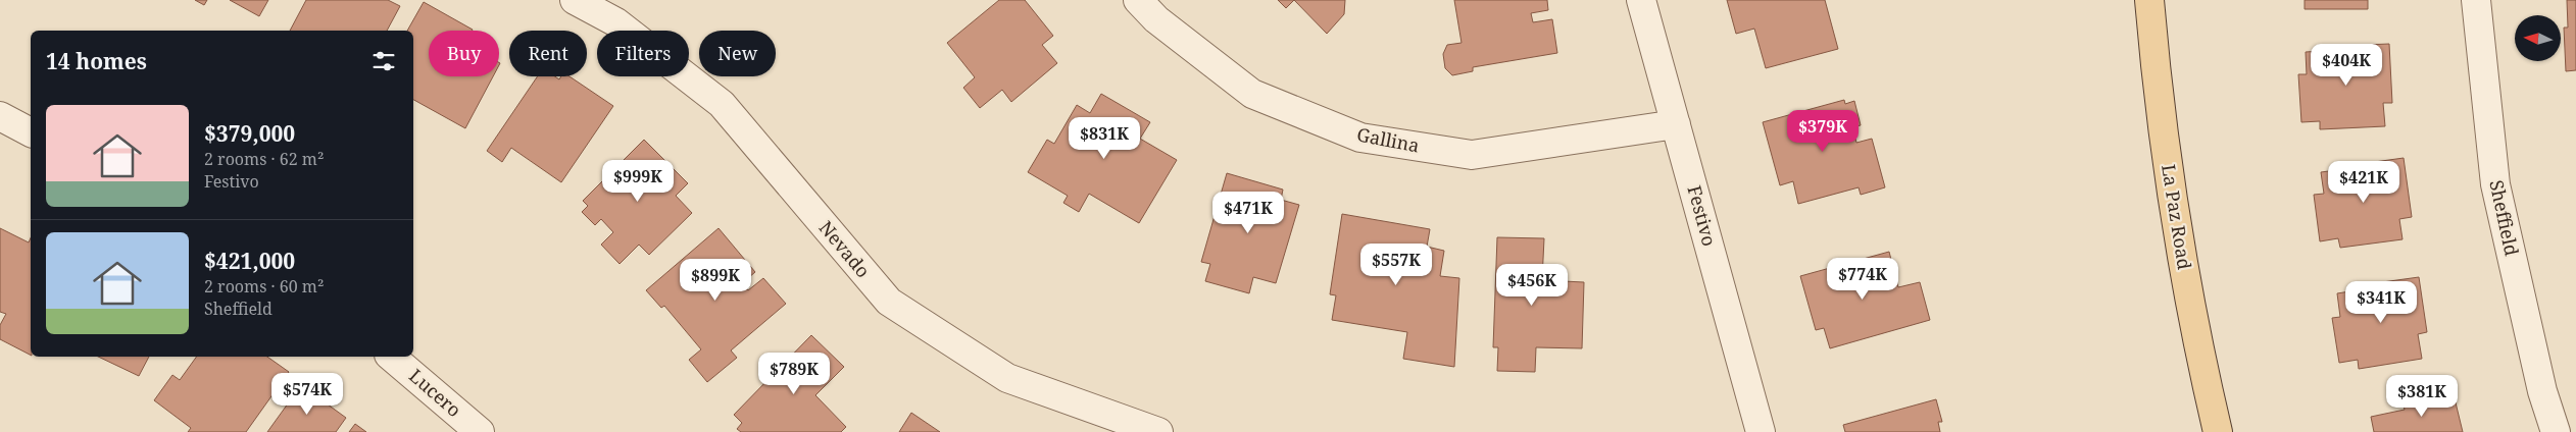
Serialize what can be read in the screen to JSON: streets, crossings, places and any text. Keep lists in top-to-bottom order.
{
  "streets": {
    "main road": ["La Paz Road"],
    "street": [
      "Gallina",
      "Festivo",
      "Sheffield",
      "Nevado",
      "Lucero"
    ]
  },
  "crossings": [
    ["Gallina", "Festivo"]
  ],
  "north": "left",
  "page": {
    "chip": [
      "Buy",
      "Rent",
      "Filters",
      "New"
    ],
    "heading": "14 homes",
    "price": [
      "$404K",
      "$379K",
      "$831K",
      "$999K",
      "$421K",
      "$471K",
      "$557K",
      "$774K",
      "$899K",
      "$456K",
      "$341K",
      "$789K",
      "$574K",
      "$381K"
    ],
    "list": [
      {
        "name": "$379,000",
        "note": "2 rooms · 62 m² · Festivo"
      },
      {
        "name": "$421,000",
        "note": "2 rooms · 60 m² · Sheffield"
      }
    ]
  }
}
